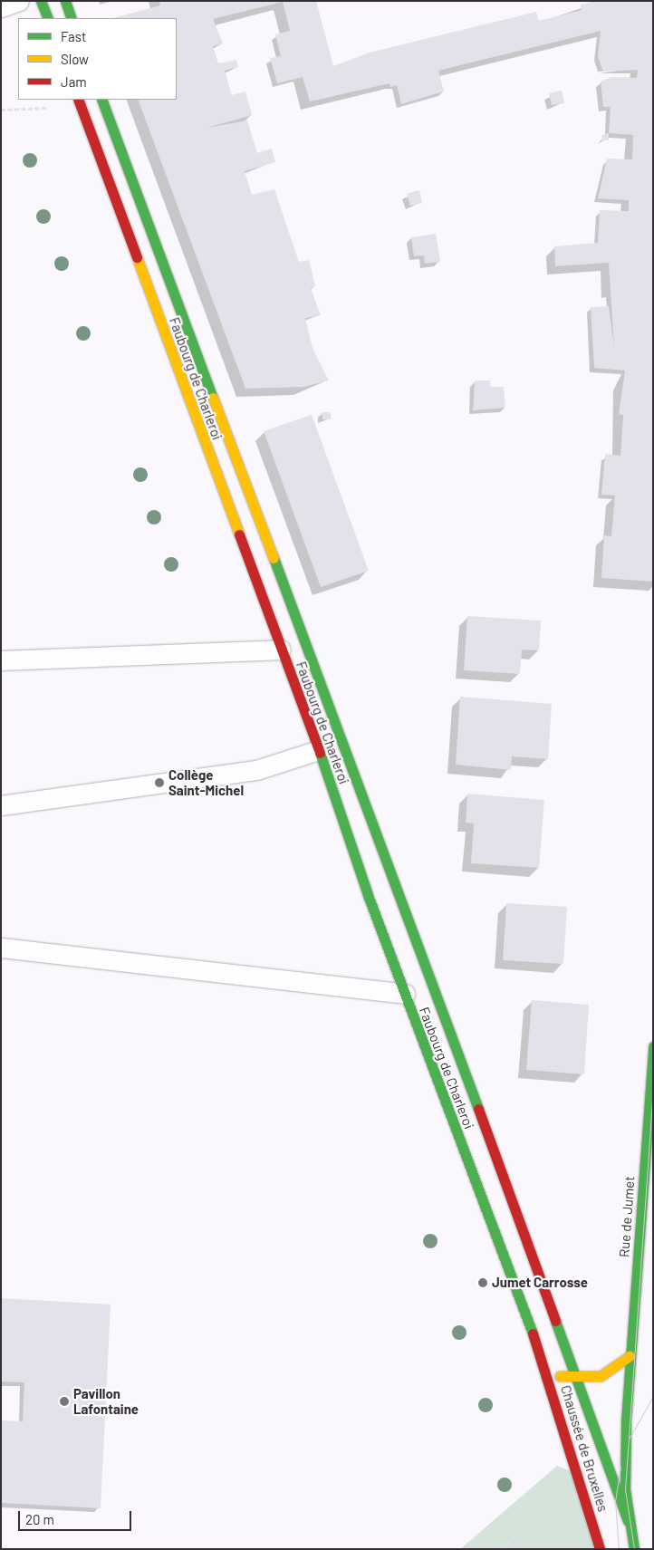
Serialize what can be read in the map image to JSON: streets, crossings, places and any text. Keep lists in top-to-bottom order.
{
  "streets": {
    "main road": ["Faubourg de Charleroi", "Rue de Jumet", "Chaussée de Bruxelles"]
  },
  "crossings": [
    ["Faubourg de Charleroi", "Chaussée de Bruxelles"],
    ["Rue de Jumet", "Chaussée de Bruxelles"]
  ],
  "places": ["Collège Saint-Michel", "Jumet Carrosse", "Pavillon Lafontaine"],
  "legend": ["Fast", "Slow", "Jam"],
  "scale_bar": "20 m"
}
